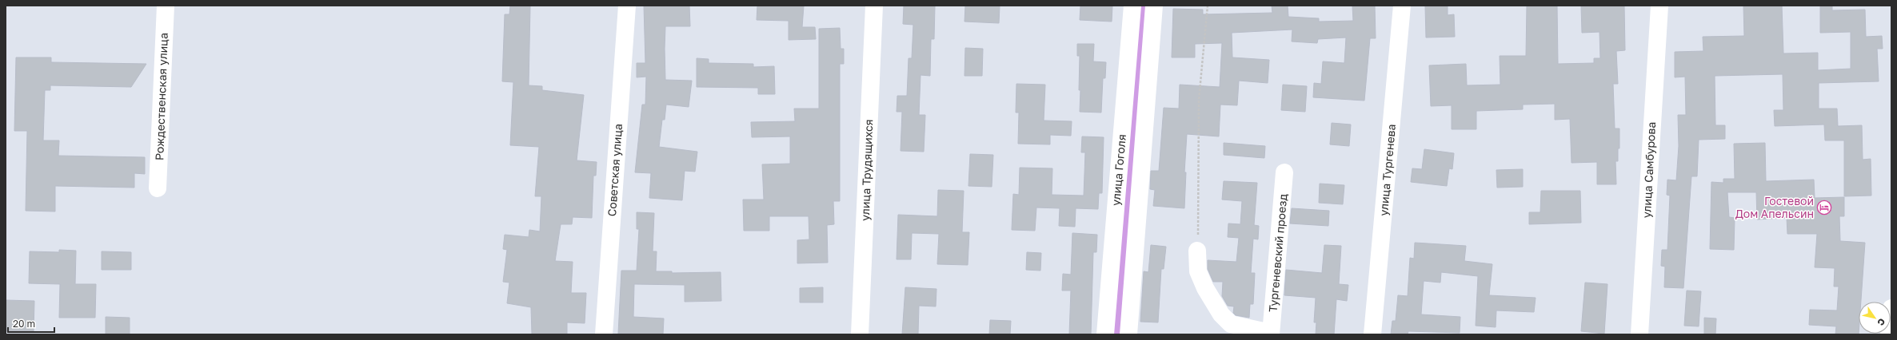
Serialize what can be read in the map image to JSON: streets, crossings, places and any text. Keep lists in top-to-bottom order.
{
  "streets": {
    "street": [
      "Рождественская улица",
      "Советская улица",
      "улица Трудящихся",
      "улица Гоголя",
      "улица Тургенева",
      "улица Самбурова",
      "Тургеневский проезд"
    ]
  },
  "places": {
    "hotel": ["Гостевой Дом Апельсин"]
  },
  "scale_bar": "20 m",
  "north": "bottom right"
}
